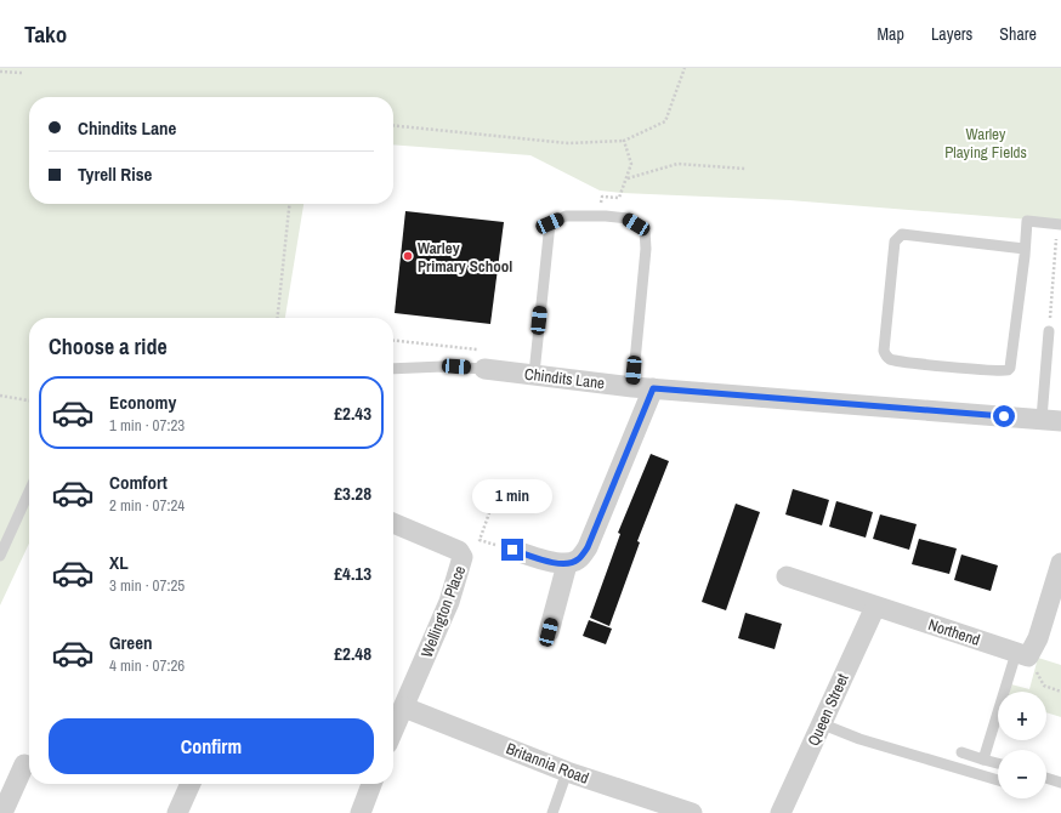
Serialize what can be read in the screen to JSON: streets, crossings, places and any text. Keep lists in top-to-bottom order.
{
  "streets": {
    "street": [
      "Chindits Lane",
      "Wellington Place",
      "Northend",
      "Queen Street",
      "Britannia Road"
    ]
  },
  "crossings": [
    ["Wellington Place", "Britannia Road"],
    ["Northend", "Queen Street"]
  ],
  "parks": ["Warley Playing Fields"],
  "places": ["Warley Primary School"],
  "page": {
    "header": "Tako",
    "nav": ["Map", "Layers", "Share"],
    "banner": ["Chindits Lane", "Tyrell Rise"],
    "heading": "Choose a ride",
    "list": [
      {
        "name": "Economy",
        "note": "1 min · 07:23",
        "value": "£2.43"
      },
      {
        "name": "Comfort",
        "note": "2 min · 07:24",
        "value": "£3.28"
      },
      {
        "name": "XL",
        "note": "3 min · 07:25",
        "value": "£4.13"
      },
      {
        "name": "Green",
        "note": "4 min · 07:26",
        "value": "£2.48"
      }
    ],
    "bubble": "1 min",
    "map_buttons": ["+", "−"],
    "buttons": "Confirm"
  }
}
